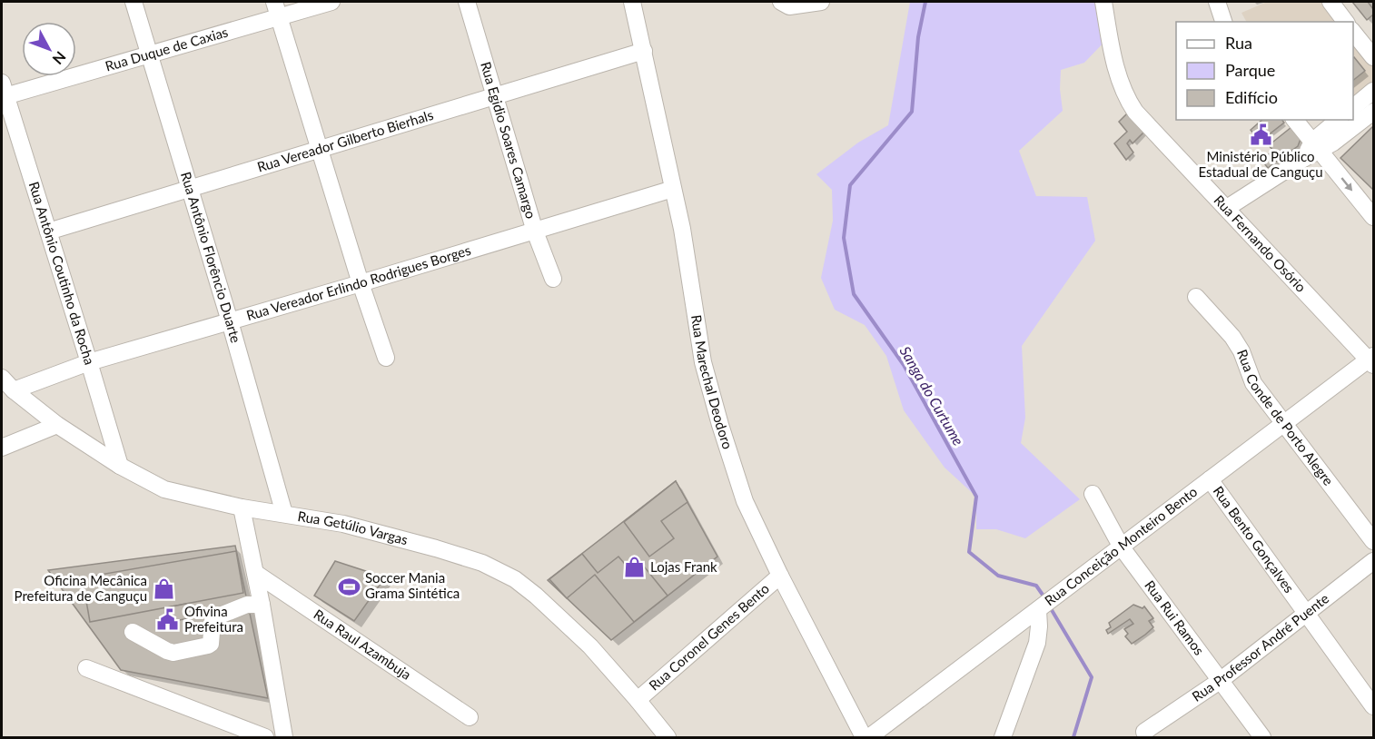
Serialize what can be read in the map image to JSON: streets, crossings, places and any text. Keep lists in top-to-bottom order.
{
  "streets": {
    "street": [
      "Rua Duque de Caxias",
      "Rua Egidio Soares Camargo",
      "Rua Vereador Gilberto Bierhals",
      "Rua Fernando Osório",
      "Rua Antônio Florêncio Duarte",
      "Rua Antônio Coutinho da Rocha",
      "Rua Vereador Erlindo Rodrigues Borges",
      "Rua Marechal Deodoro",
      "Rua Conde de Porto Alegre",
      "Rua Getúlio Vargas",
      "Rua Bento Gonçalves",
      "Rua Conceição Monteiro Bento",
      "Rua Rui Ramos",
      "Rua Coronel Genes Bento",
      "Rua Raul Azambuja",
      "Rua Professor André Puente"
    ]
  },
  "crossings": [
    ["Rua Duque de Caxias", "Rua Antônio Florêncio Duarte"],
    ["Rua Duque de Caxias", "Rua Antônio Coutinho da Rocha"],
    ["Rua Egidio Soares Camargo", "Rua Vereador Gilberto Bierhals"],
    ["Rua Egidio Soares Camargo", "Rua Vereador Erlindo Rodrigues Borges"],
    ["Rua Vereador Gilberto Bierhals", "Rua Antônio Florêncio Duarte"],
    ["Rua Vereador Gilberto Bierhals", "Rua Antônio Coutinho da Rocha"],
    ["Rua Vereador Gilberto Bierhals", "Rua Marechal Deodoro"],
    ["Rua Fernando Osório", "Rua Conceição Monteiro Bento"],
    ["Rua Antônio Florêncio Duarte", "Rua Vereador Erlindo Rodrigues Borges"],
    ["Rua Antônio Florêncio Duarte", "Rua Getúlio Vargas"],
    ["Rua Antônio Coutinho da Rocha", "Rua Vereador Erlindo Rodrigues Borges"],
    ["Rua Antônio Coutinho da Rocha", "Rua Getúlio Vargas"],
    ["Rua Vereador Erlindo Rodrigues Borges", "Rua Marechal Deodoro"],
    ["Rua Vereador Erlindo Rodrigues Borges", "Rua Getúlio Vargas"],
    ["Rua Marechal Deodoro", "Rua Coronel Genes Bento"],
    ["Rua Conde de Porto Alegre", "Rua Conceição Monteiro Bento"],
    ["Rua Getúlio Vargas", "Rua Coronel Genes Bento"],
    ["Rua Bento Gonçalves", "Rua Conceição Monteiro Bento"],
    ["Rua Bento Gonçalves", "Rua Professor André Puente"],
    ["Rua Conceição Monteiro Bento", "Rua Rui Ramos"],
    ["Rua Rui Ramos", "Rua Professor André Puente"]
  ],
  "water": ["Sanga do Curtume"],
  "places": {
    "public building": ["Ministério Público Estadual de Canguçu", "Ofivina Prefeitura"],
    "shop": ["Lojas Frank", "Oficina Mecânica Prefeitura de Canguçu"],
    "sports": ["Soccer Mania Grama Sintética"]
  },
  "legend": ["Rua", "Parque", "Edifício"],
  "north": "bottom right"
}
